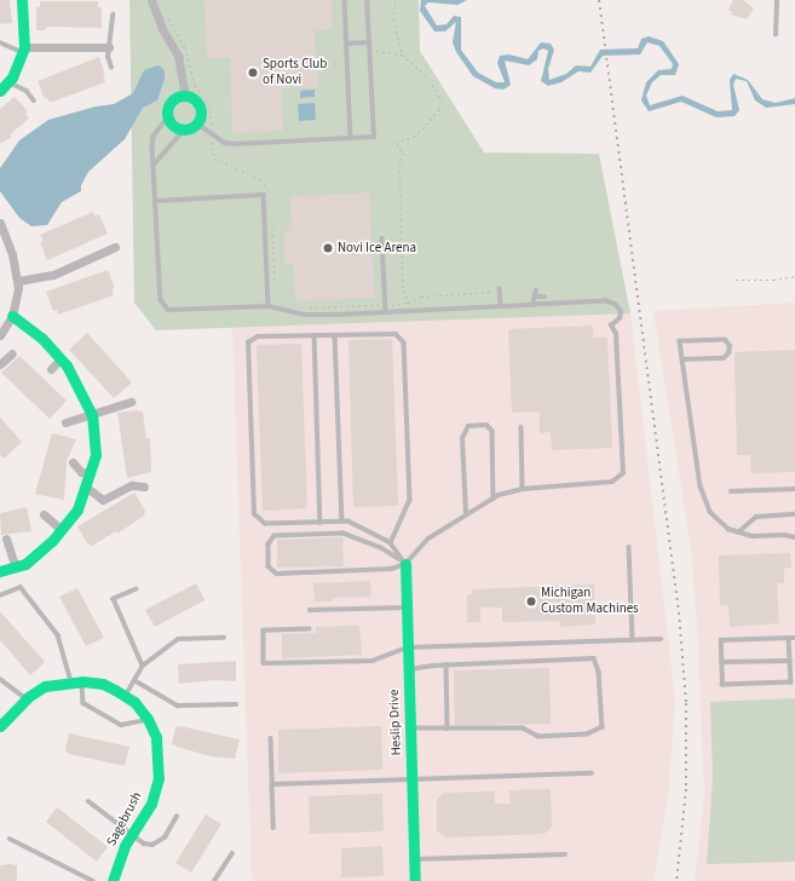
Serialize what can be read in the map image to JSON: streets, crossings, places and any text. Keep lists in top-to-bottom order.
{
  "streets": {
    "street": ["Heslip Drive", "Sagebrush"]
  },
  "places": ["Sports Club of Novi", "Novi Ice Arena", "Michigan Custom Machines"]
}
